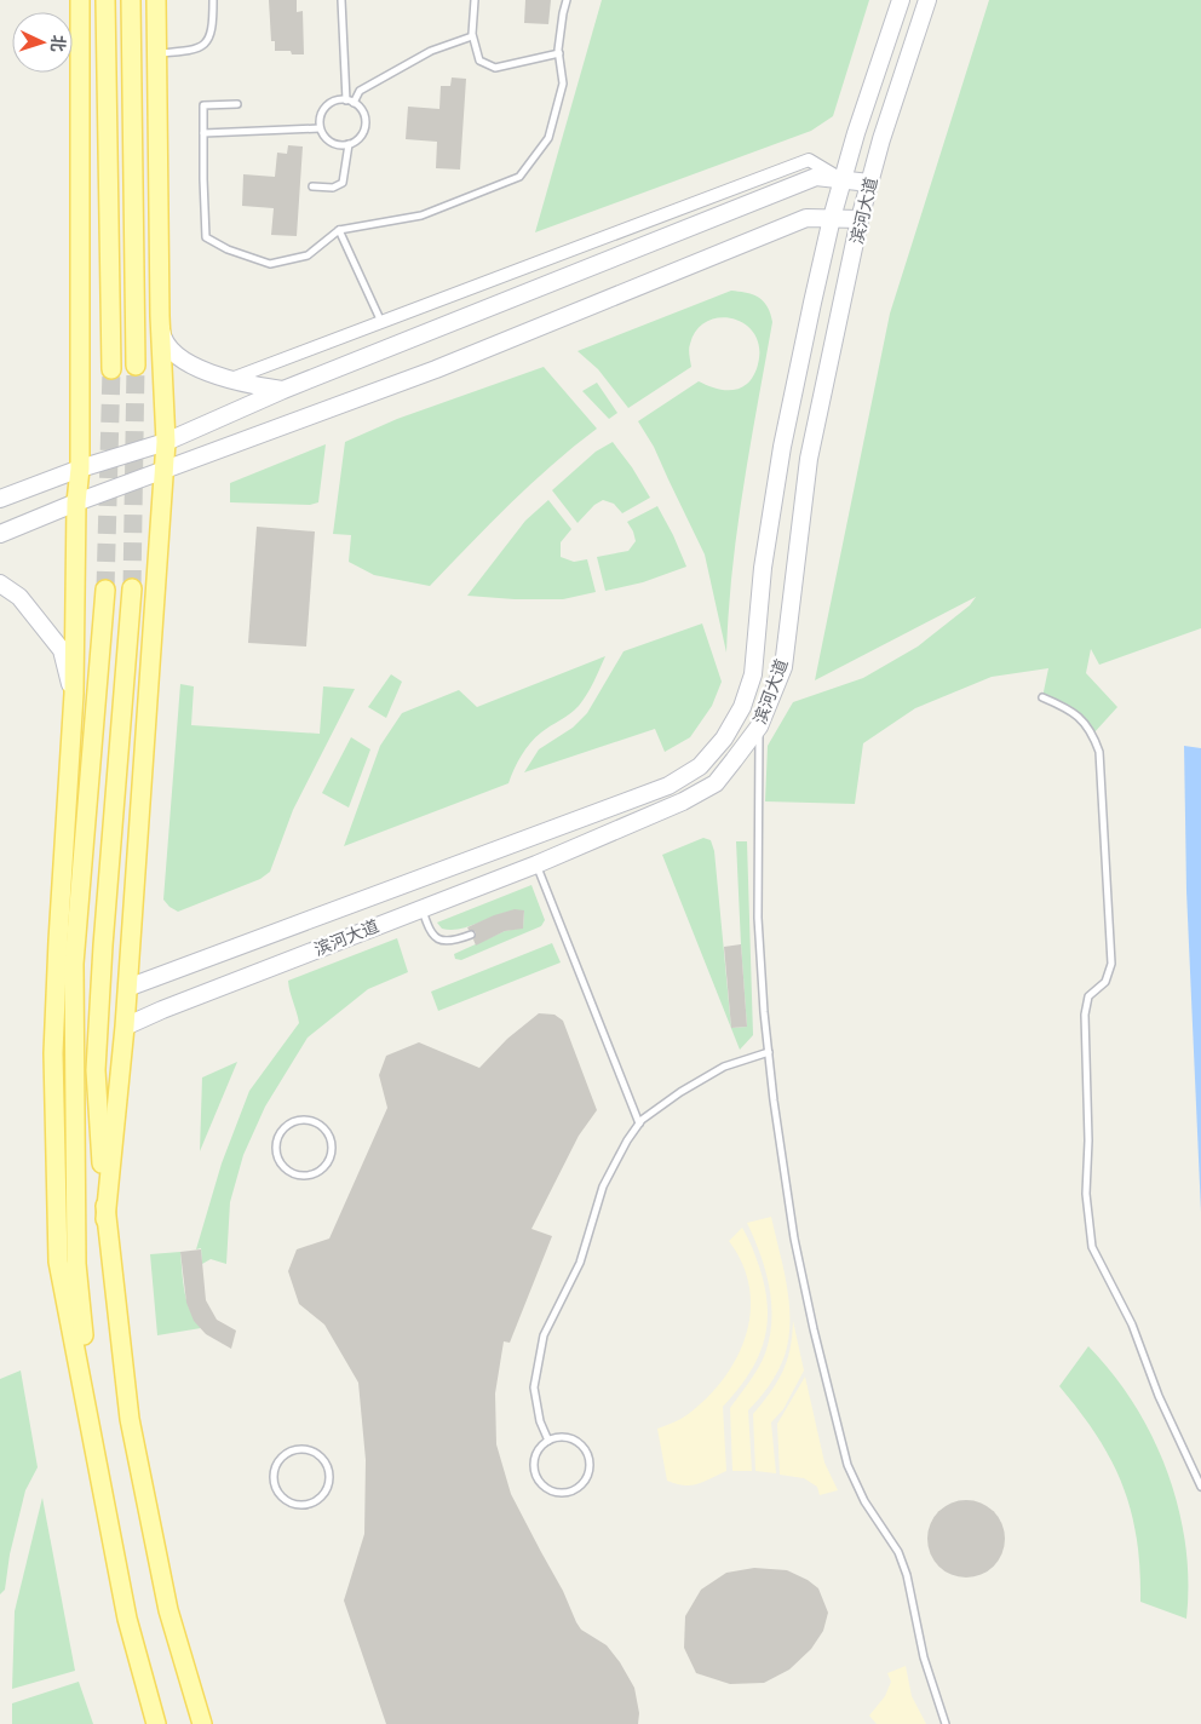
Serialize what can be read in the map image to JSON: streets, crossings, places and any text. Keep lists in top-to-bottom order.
{
  "streets": {
    "street": ["滨河大道"]
  },
  "north": "right"
}
